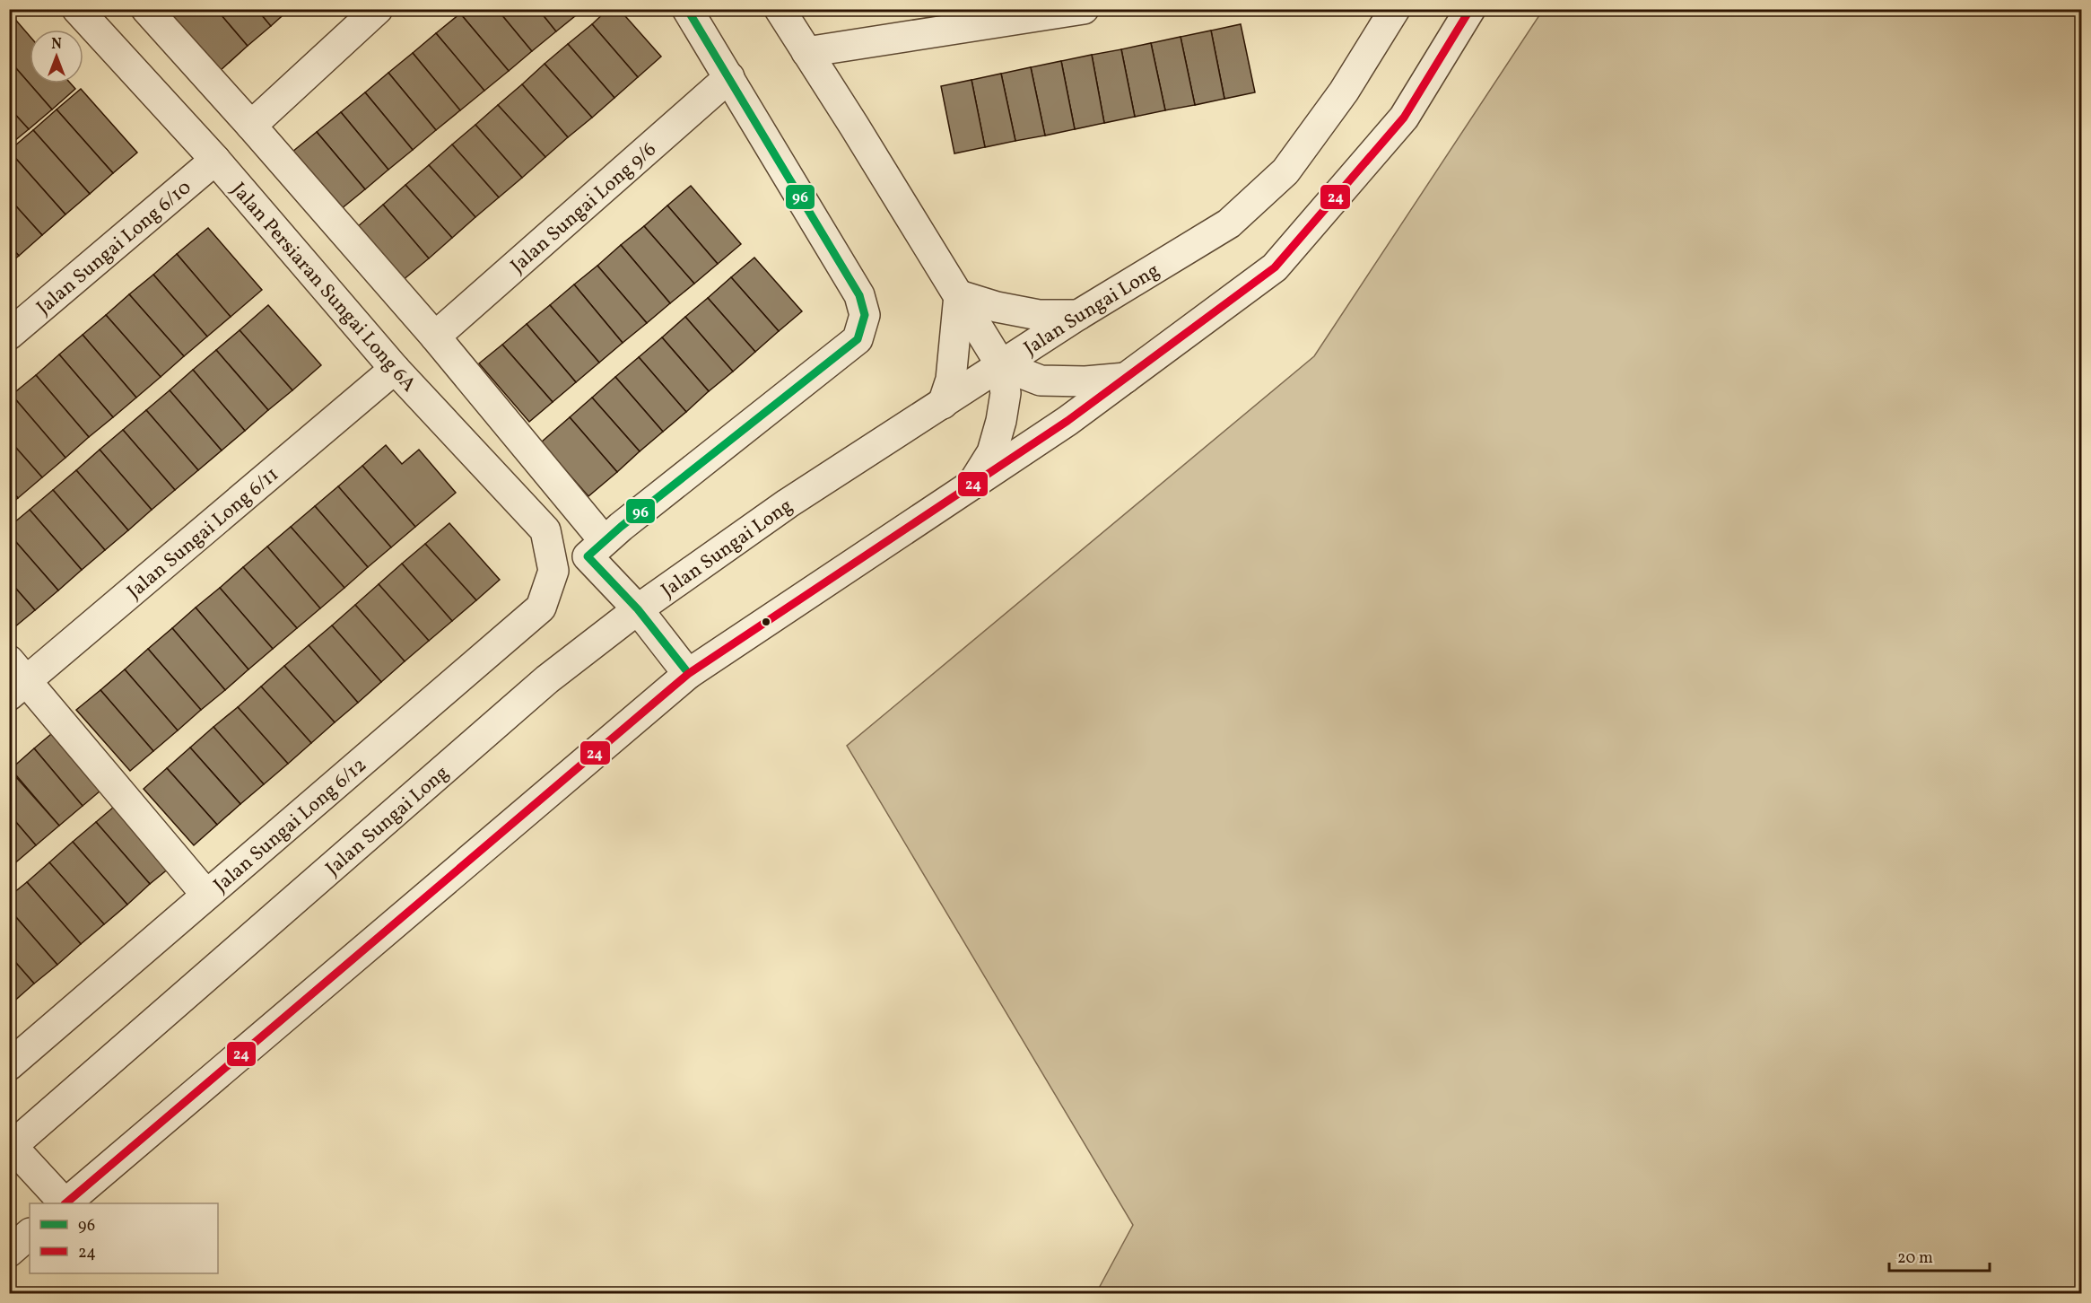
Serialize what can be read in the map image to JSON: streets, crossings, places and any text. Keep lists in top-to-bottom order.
{
  "streets": {
    "street": [
      "Jalan Sungai Long 9/6",
      "Jalan Sungai Long 6/10",
      "Jalan Persiaran Sungai Long 6A",
      "Jalan Sungai Long",
      "Jalan Sungai Long 6/11",
      "Jalan Sungai Long 6/12"
    ]
  },
  "crossings": [
    ["Jalan Sungai Long 6/10", "Jalan Persiaran Sungai Long 6A"],
    ["Jalan Persiaran Sungai Long 6A", "Jalan Sungai Long 6/11"],
    ["Jalan Persiaran Sungai Long 6A", "Jalan Sungai Long 6/12"]
  ],
  "lines": ["transit line 96", "transit line 24"],
  "legend": ["96", "24"],
  "scale_bar": "20 m",
  "north": "top"
}
